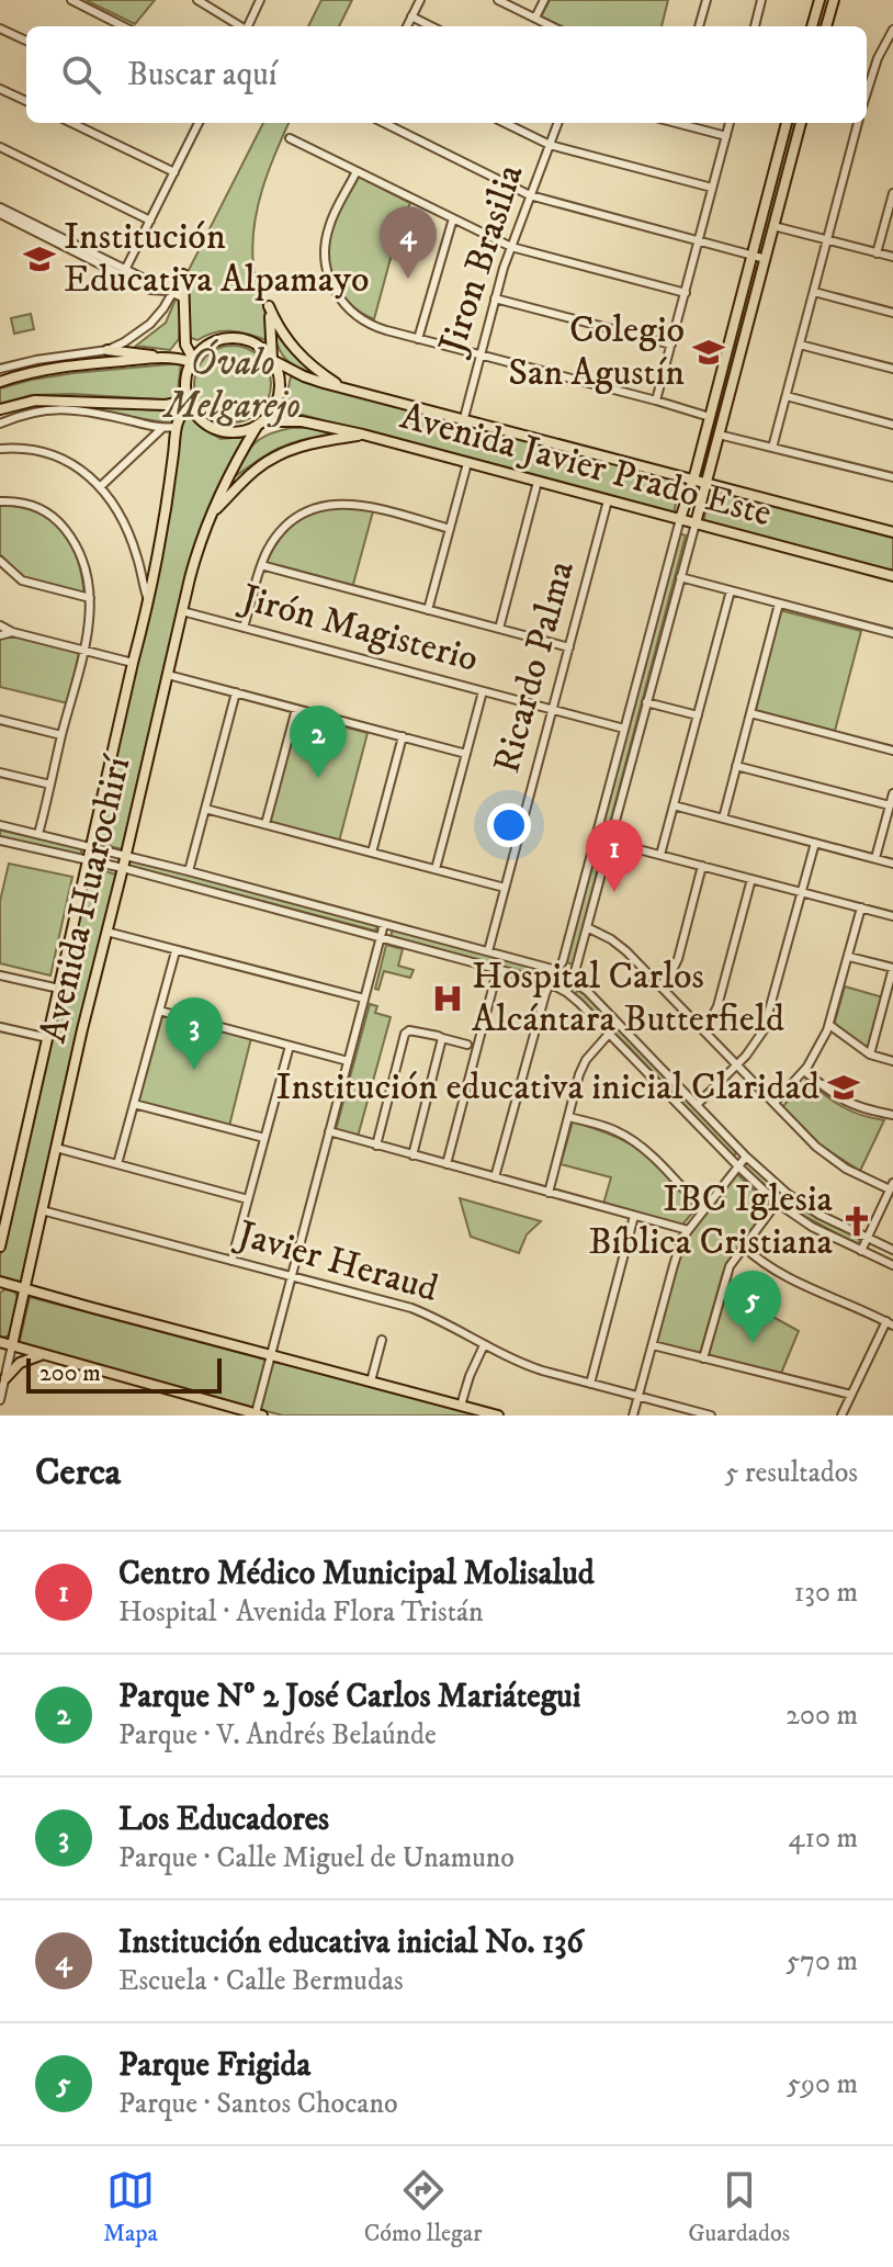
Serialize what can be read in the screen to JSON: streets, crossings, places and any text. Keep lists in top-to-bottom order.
{
  "streets": {
    "main road": ["Avenida Javier Prado Este", "Avenida Huarochirí"],
    "street": [
      "Jiron Brasilia",
      "Jirón Magisterio",
      "Ricardo Palma",
      "Javier Heraud"
    ]
  },
  "crossings": [
    ["Jiron Brasilia", "Avenida Javier Prado Este"],
    ["Avenida Javier Prado Este", "Ricardo Palma"],
    ["Avenida Javier Prado Este", "Avenida Huarochirí"],
    ["Jirón Magisterio", "Ricardo Palma"],
    ["Jirón Magisterio", "Avenida Huarochirí"],
    ["Avenida Huarochirí", "Javier Heraud"]
  ],
  "parks": ["Óvalo Melgarejo"],
  "places": {
    "school or university": ["Institución Educativa Alpamayo", "Colegio San Agustín", "Institución educativa inicial Claridad"],
    "hospital": ["Hospital Carlos Alcántara Butterfield"],
    "church": ["IBC Iglesia Bíblica Cristiana"]
  },
  "scale_bar": "200 m",
  "page": {
    "search": "Buscar aquí",
    "pins": [
      "4",
      "2",
      "1",
      "3",
      "5"
    ],
    "scale": "200 m",
    "heading": ["Cerca", "5 resultados"],
    "list": [
      {
        "mark": "1",
        "name": "Centro Médico Municipal Molisalud",
        "note": "Hospital · Avenida Flora Tristán",
        "value": "130 m"
      },
      {
        "mark": "2",
        "name": "Parque Nº 2 José Carlos Mariátegui",
        "note": "Parque · V. Andrés Belaúnde",
        "value": "200 m"
      },
      {
        "mark": "3",
        "name": "Los Educadores",
        "note": "Parque · Calle Miguel de Unamuno",
        "value": "410 m"
      },
      {
        "mark": "4",
        "name": "Institución educativa inicial No. 136",
        "note": "Escuela · Calle Bermudas",
        "value": "570 m"
      },
      {
        "mark": "5",
        "name": "Parque Frigida",
        "note": "Parque · Santos Chocano",
        "value": "590 m"
      }
    ],
    "nav": ["Mapa", "Cómo llegar", "Guardados"]
  }
}
